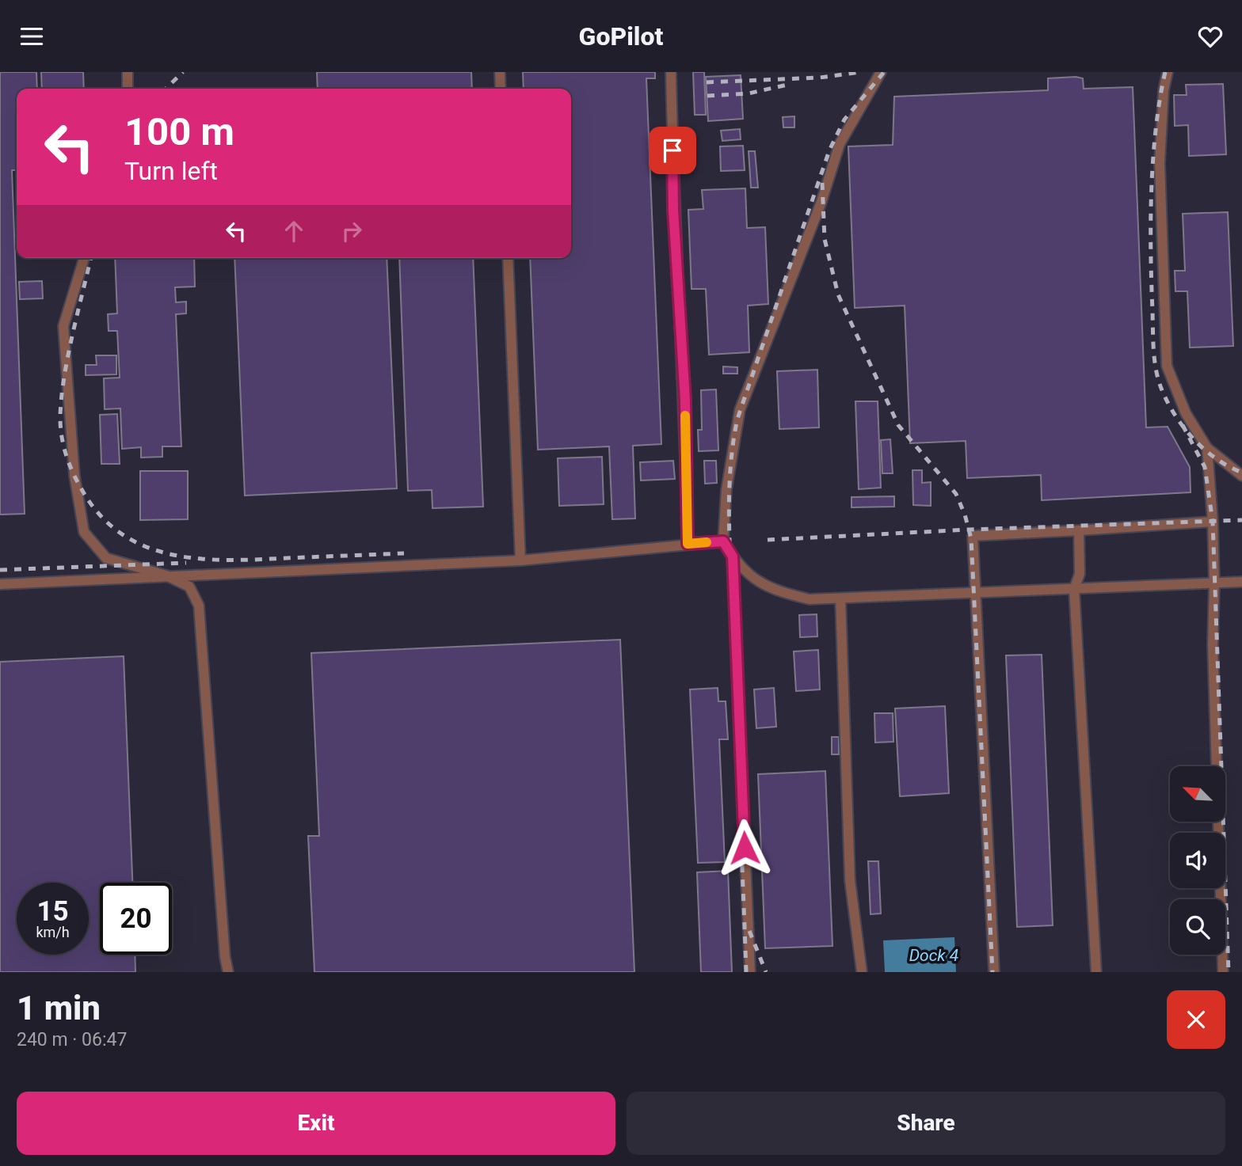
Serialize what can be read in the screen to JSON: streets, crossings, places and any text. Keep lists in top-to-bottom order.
{
  "water": ["Dock 4"],
  "north": "top left",
  "page": {
    "header": "GoPilot",
    "turn": ["100 m", "Turn left"],
    "speed": "15 km/h",
    "limit": "20",
    "heading": ["1 min", "240 m · 06:47"],
    "buttons": ["Exit", "Share"]
  }
}
